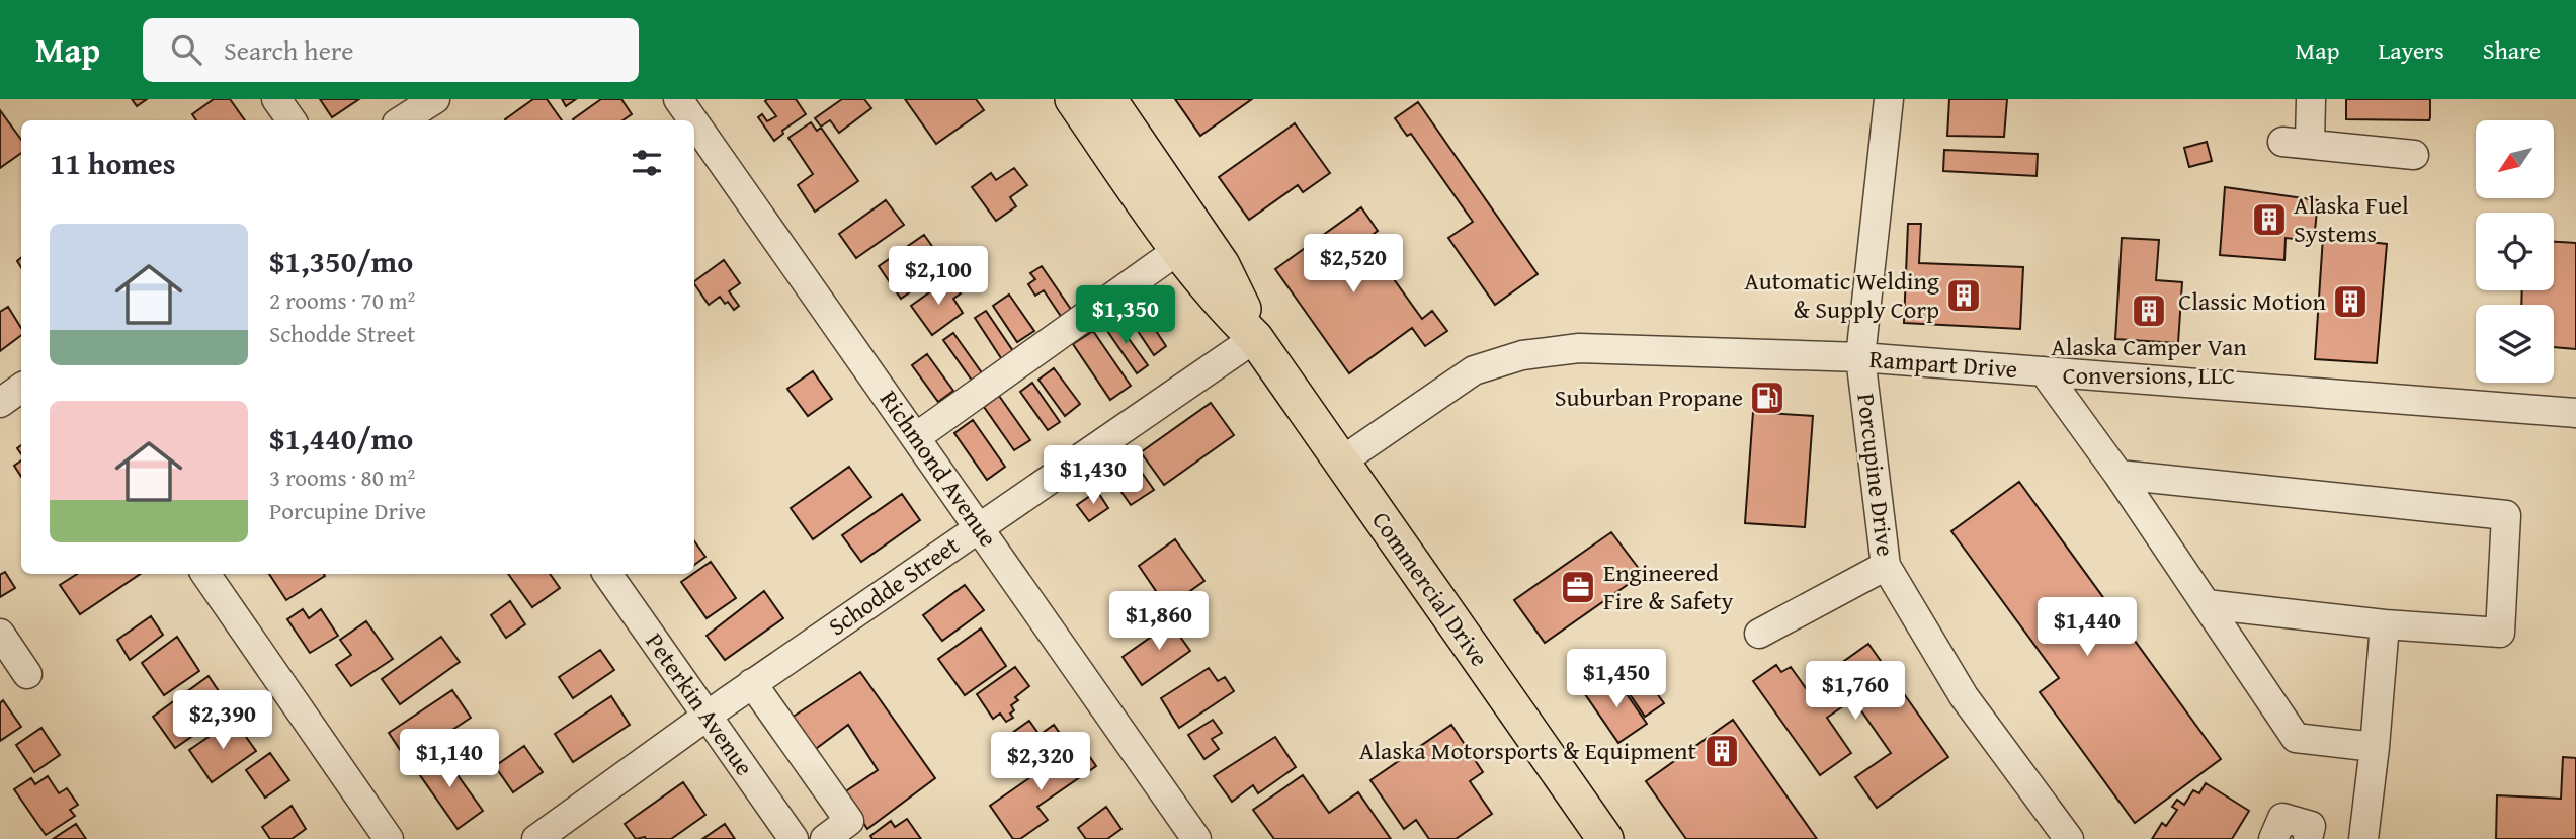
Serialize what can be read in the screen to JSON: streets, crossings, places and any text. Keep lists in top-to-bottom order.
{
  "streets": {
    "main road": ["Commercial Drive"],
    "street": [
      "Rampart Drive",
      "Richmond Avenue",
      "Porcupine Drive",
      "Schodde Street",
      "Peterkin Avenue"
    ]
  },
  "crossings": [
    ["Rampart Drive", "Porcupine Drive"],
    ["Rampart Drive", "Commercial Drive"],
    ["Richmond Avenue", "Schodde Street"],
    ["Schodde Street", "Commercial Drive"],
    ["Schodde Street", "Peterkin Avenue"]
  ],
  "places": {
    "building": [
      "Alaska Fuel Systems",
      "Automatic Welding & Supply Corp",
      "Classic Motion",
      "Alaska Camper Van Conversions, LLC",
      "Alaska Motorsports & Equipment"
    ],
    "fuel station": ["Suburban Propane"],
    "office": ["Engineered Fire & Safety"]
  },
  "north": "bottom left",
  "page": {
    "header": "Map",
    "search": "Search here",
    "nav": ["Map", "Layers", "Share"],
    "heading": "11 homes",
    "list": [
      {
        "name": "$1,350/mo",
        "note": "2 rooms · 70 m² · Schodde Street"
      },
      {
        "name": "$1,440/mo",
        "note": "3 rooms · 80 m² · Porcupine Drive"
      }
    ],
    "price": [
      "$2,520",
      "$2,100",
      "$1,350",
      "$1,430",
      "$1,860",
      "$1,440",
      "$1,450",
      "$1,760",
      "$2,390",
      "$1,140",
      "$2,320"
    ]
  }
}
